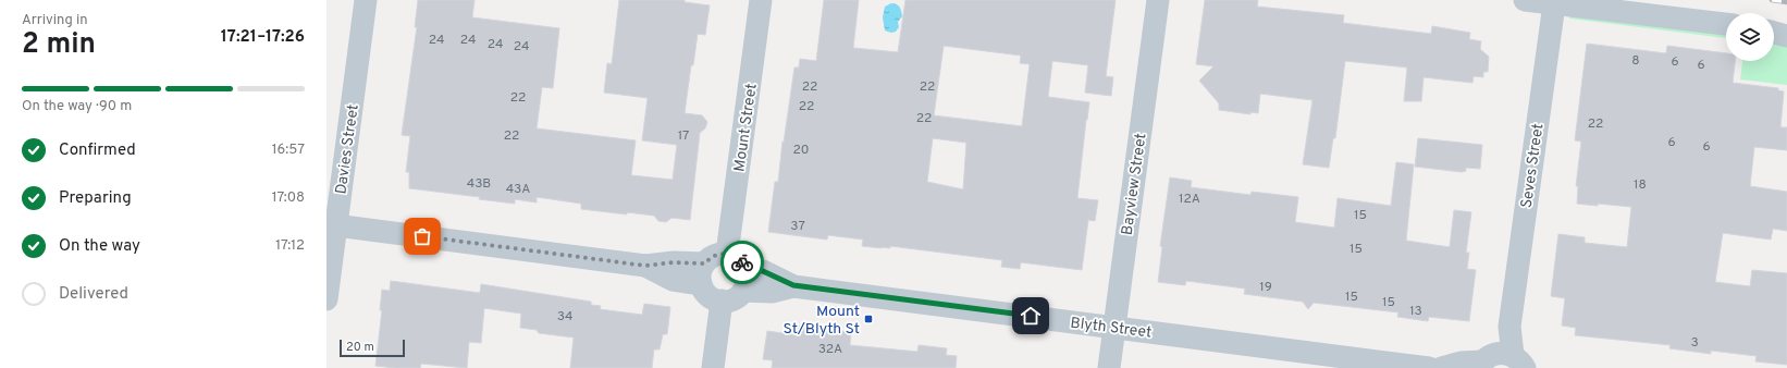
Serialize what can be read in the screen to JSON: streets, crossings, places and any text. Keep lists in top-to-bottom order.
{
  "streets": {
    "street": [
      "Mount Street",
      "Davies Street",
      "Seves Street",
      "Bayview Street",
      "Blyth Street"
    ]
  },
  "crossings": [
    ["Mount Street", "Blyth Street"],
    ["Bayview Street", "Blyth Street"]
  ],
  "places": {
    "transit": ["Mount St/Blyth St"]
  },
  "house_numbers": [
    "24",
    "24",
    "24",
    "24",
    "8",
    "6",
    "6",
    "22",
    "22",
    "22",
    "22",
    "22",
    "22",
    "22",
    "17",
    "6",
    "6",
    "20",
    "43B",
    "18",
    "43A",
    "12A",
    "15",
    "37",
    "15",
    "19",
    "15",
    "15",
    "13",
    "34",
    "3",
    "32A"
  ],
  "scale_bar": "20 m",
  "page": {
    "heading": ["2 min", "Arriving in", "17:21–17:26"],
    "bar": "On the way · 90 m",
    "list": [
      ["Confirmed", "16:57"],
      ["Preparing", "17:08"],
      ["On the way", "17:12"],
      "Delivered"
    ],
    "scale": "20 m"
  }
}
